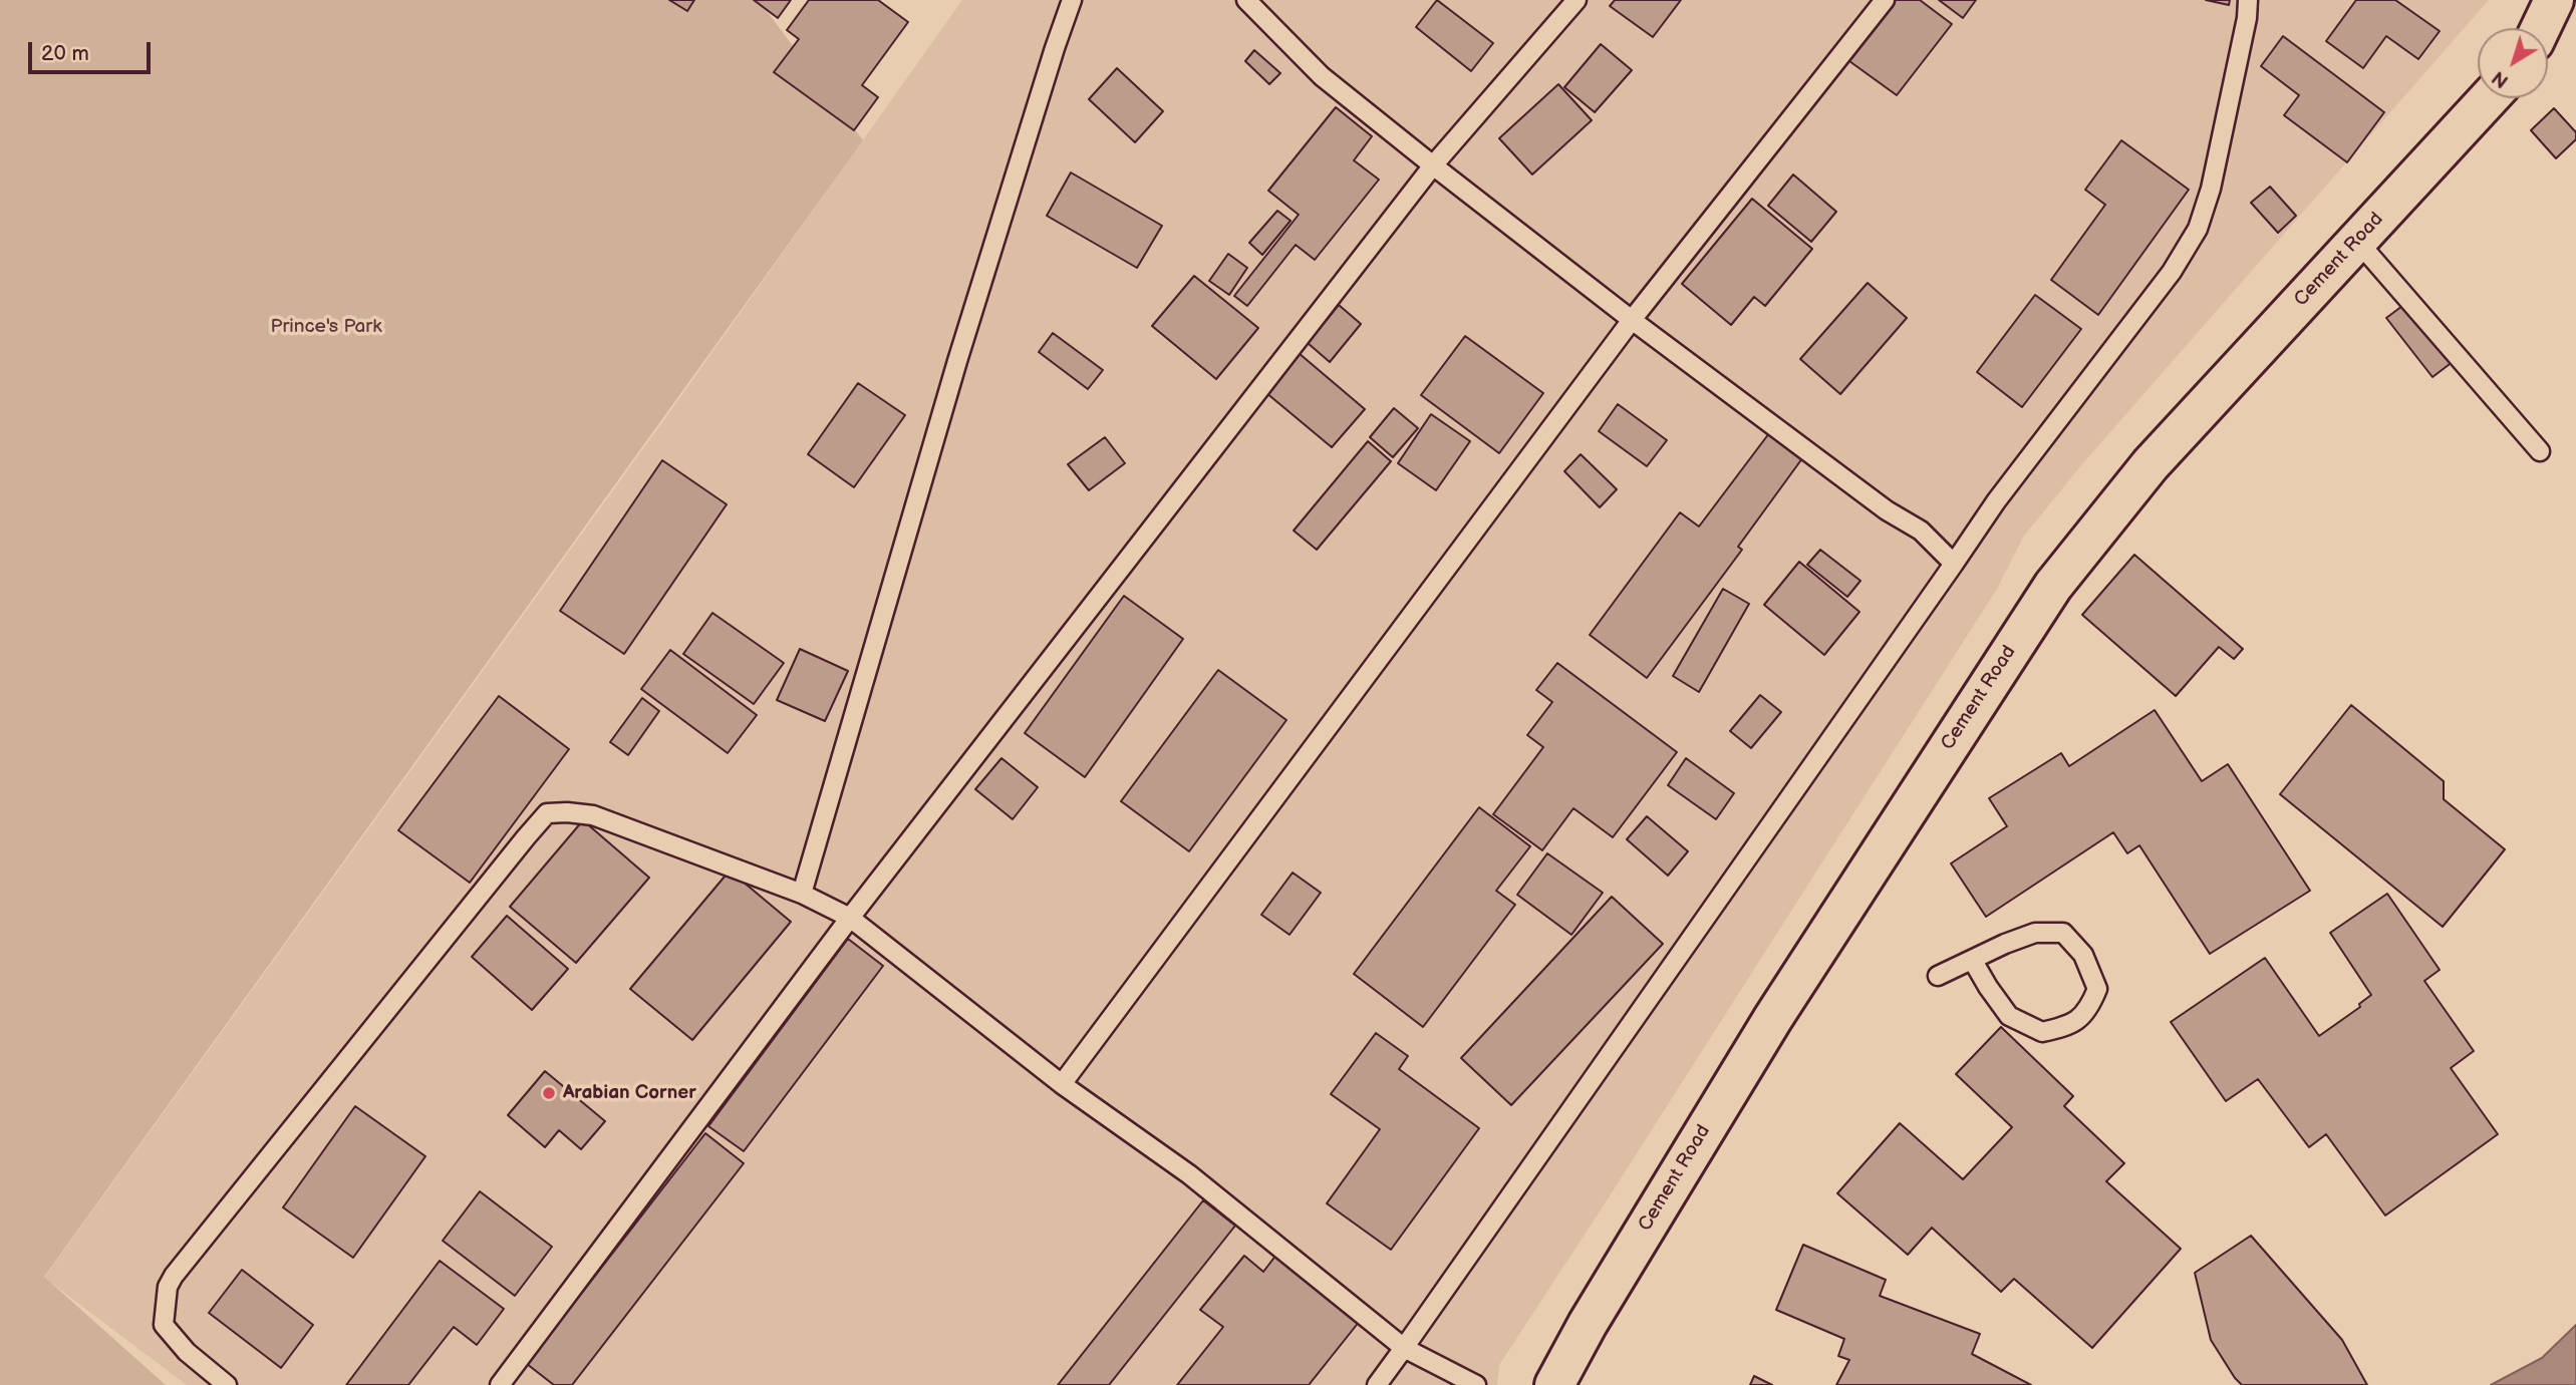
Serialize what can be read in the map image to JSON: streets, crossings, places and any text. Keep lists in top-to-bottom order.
{
  "streets": {
    "main road": ["Cement Road"]
  },
  "parks": ["Prince's Park"],
  "places": ["Arabian Corner"],
  "scale_bar": "20 m",
  "north": "bottom left"
}
